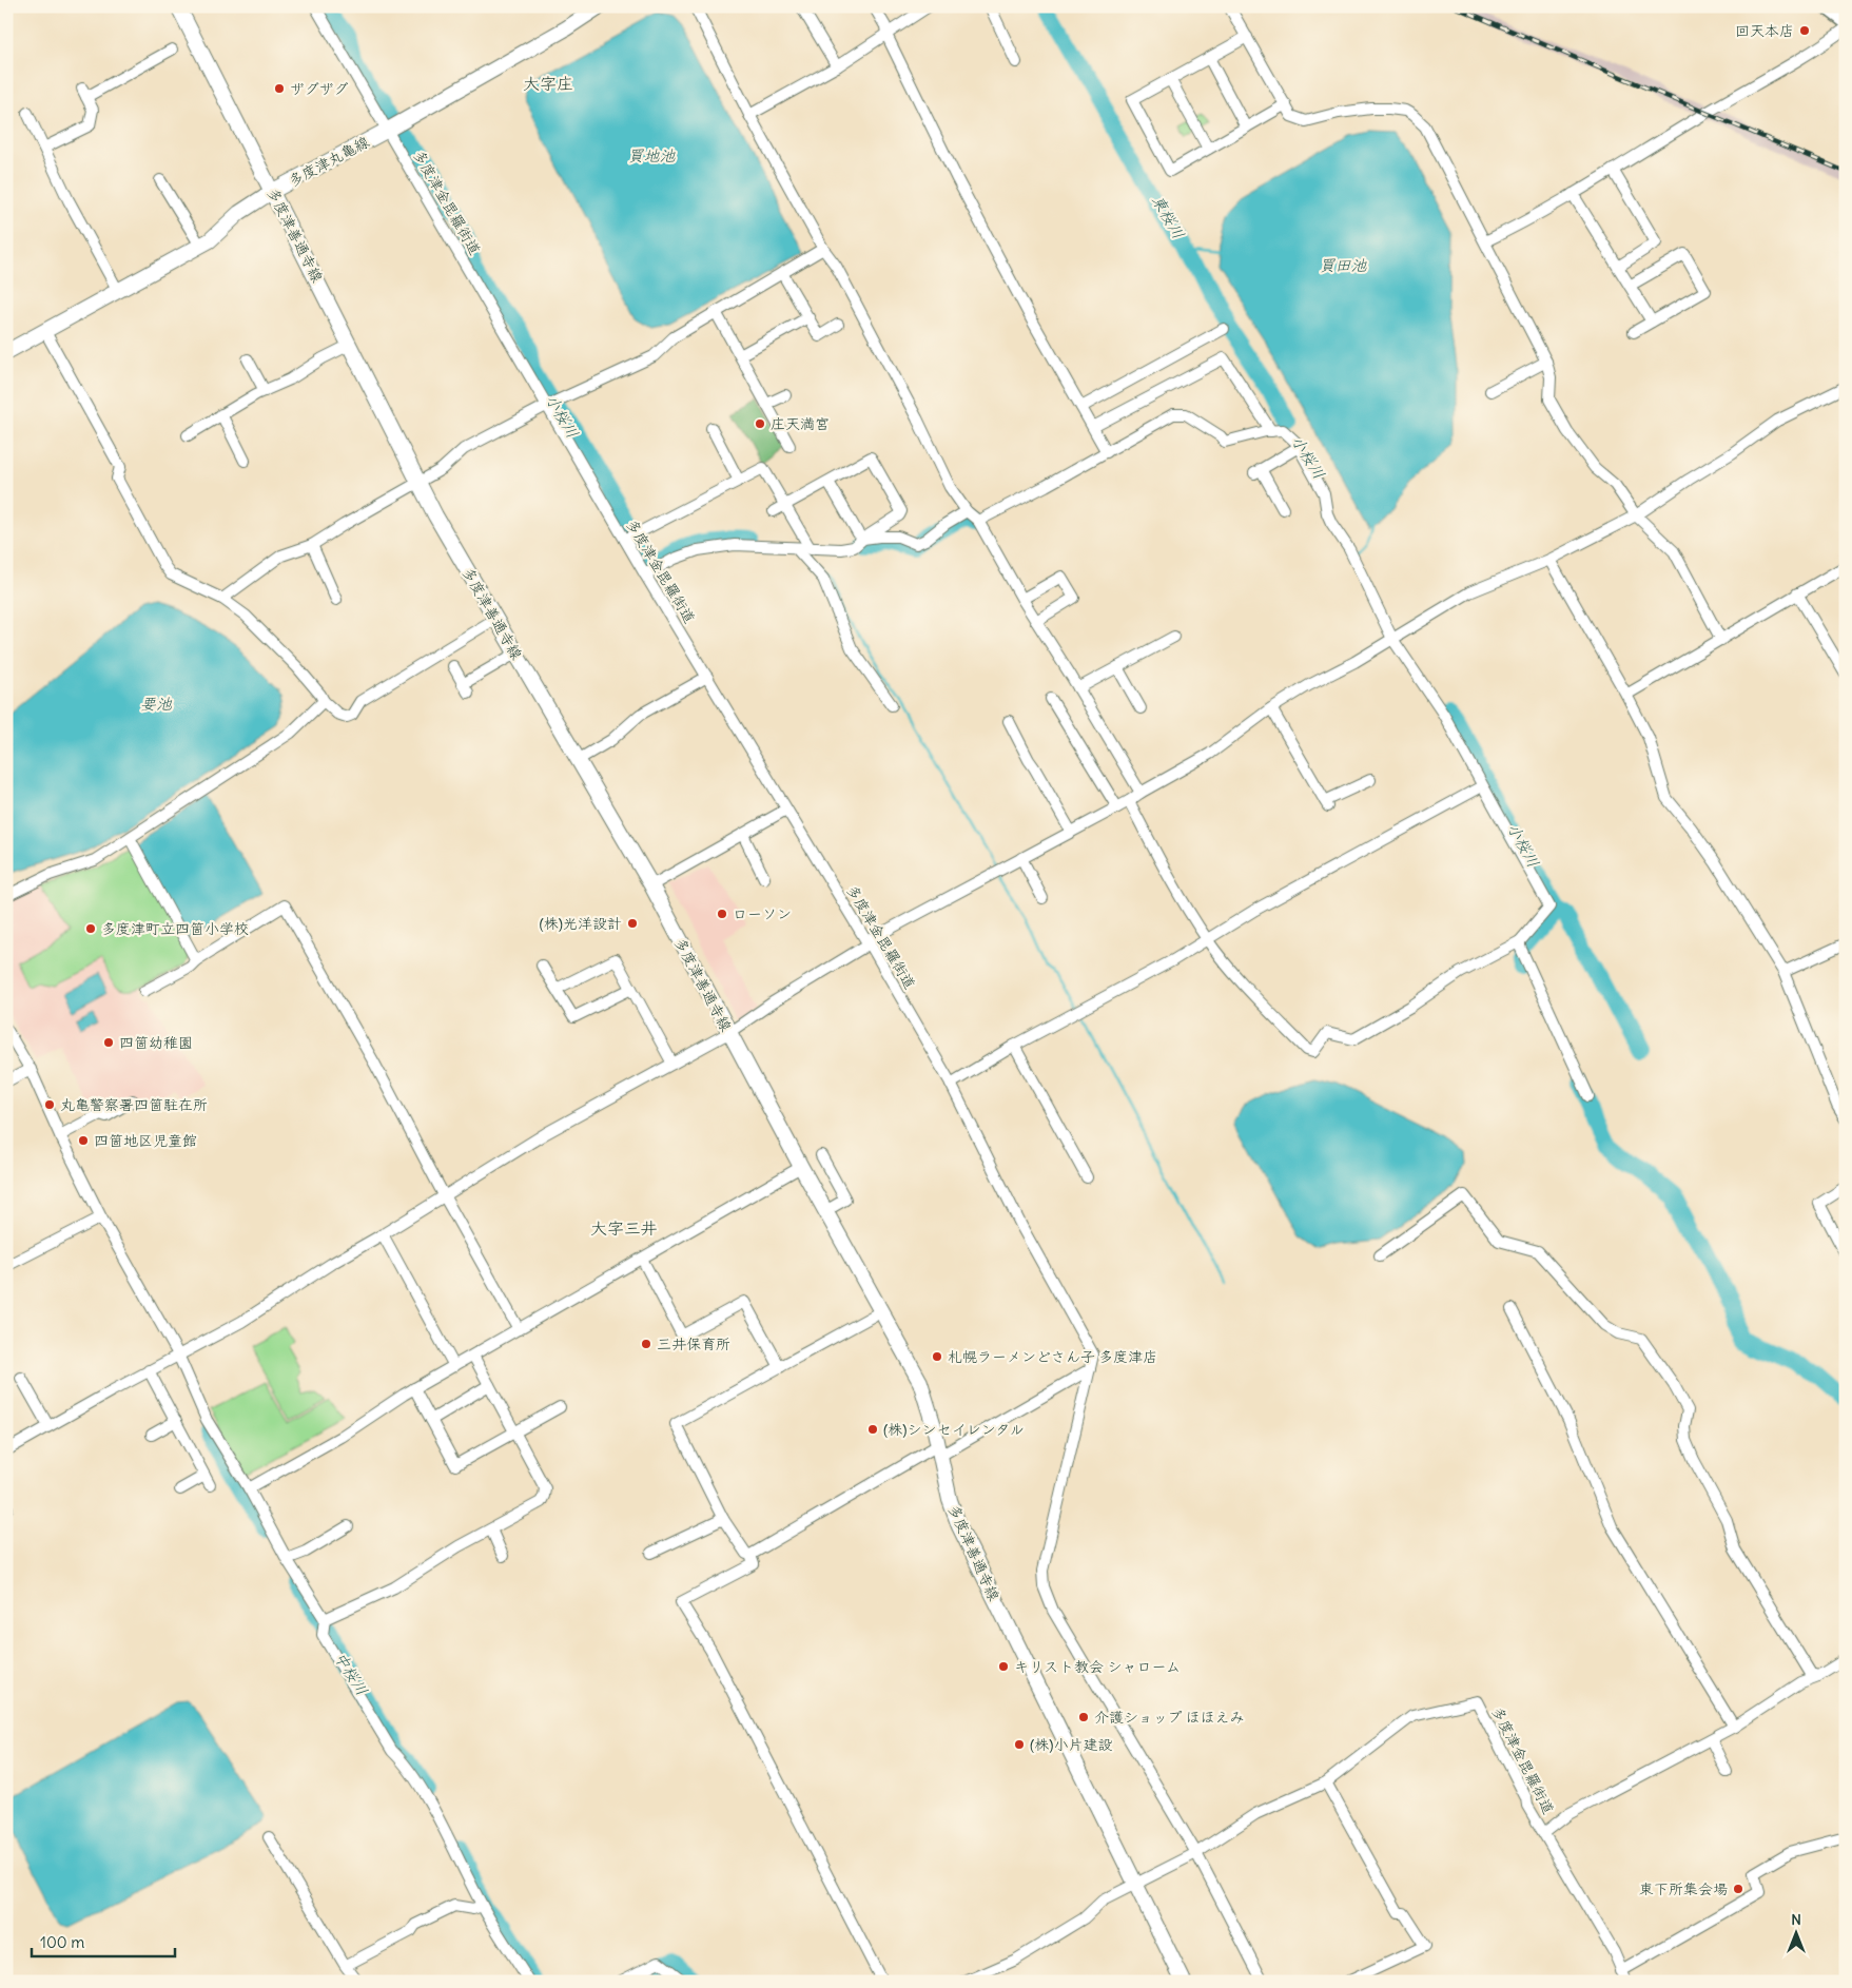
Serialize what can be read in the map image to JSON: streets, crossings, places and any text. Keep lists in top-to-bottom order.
{
  "streets": {
    "main road": ["多度津丸亀線", "多度津善通寺線"],
    "street": ["多度津金毘羅街道"]
  },
  "crossings": [
    ["多度津丸亀線", "多度津金毘羅街道"],
    ["多度津丸亀線", "多度津善通寺線"]
  ],
  "districts": ["大字庄", "大字三井"],
  "water": [
    "買地池",
    "東桜川",
    "買田池",
    "小桜川",
    "要池",
    "中桜川"
  ],
  "places": [
    "回天本店",
    "ザグザグ",
    "庄天満宮",
    "ローソン",
    "(株)光洋設計",
    "多度津町立四箇小学校",
    "四箇幼稚園",
    "丸亀警察署四箇駐在所",
    "四箇地区児童館",
    "三井保育所",
    "札幌ラーメンどさん子 多度津店",
    "(株)シンセイレンタル",
    "キリスト教会 シャローム",
    "介護ショップ ほほえみ",
    "(株)小片建設",
    "東下所集会場"
  ],
  "scale_bar": "100 m",
  "north": "top"
}
